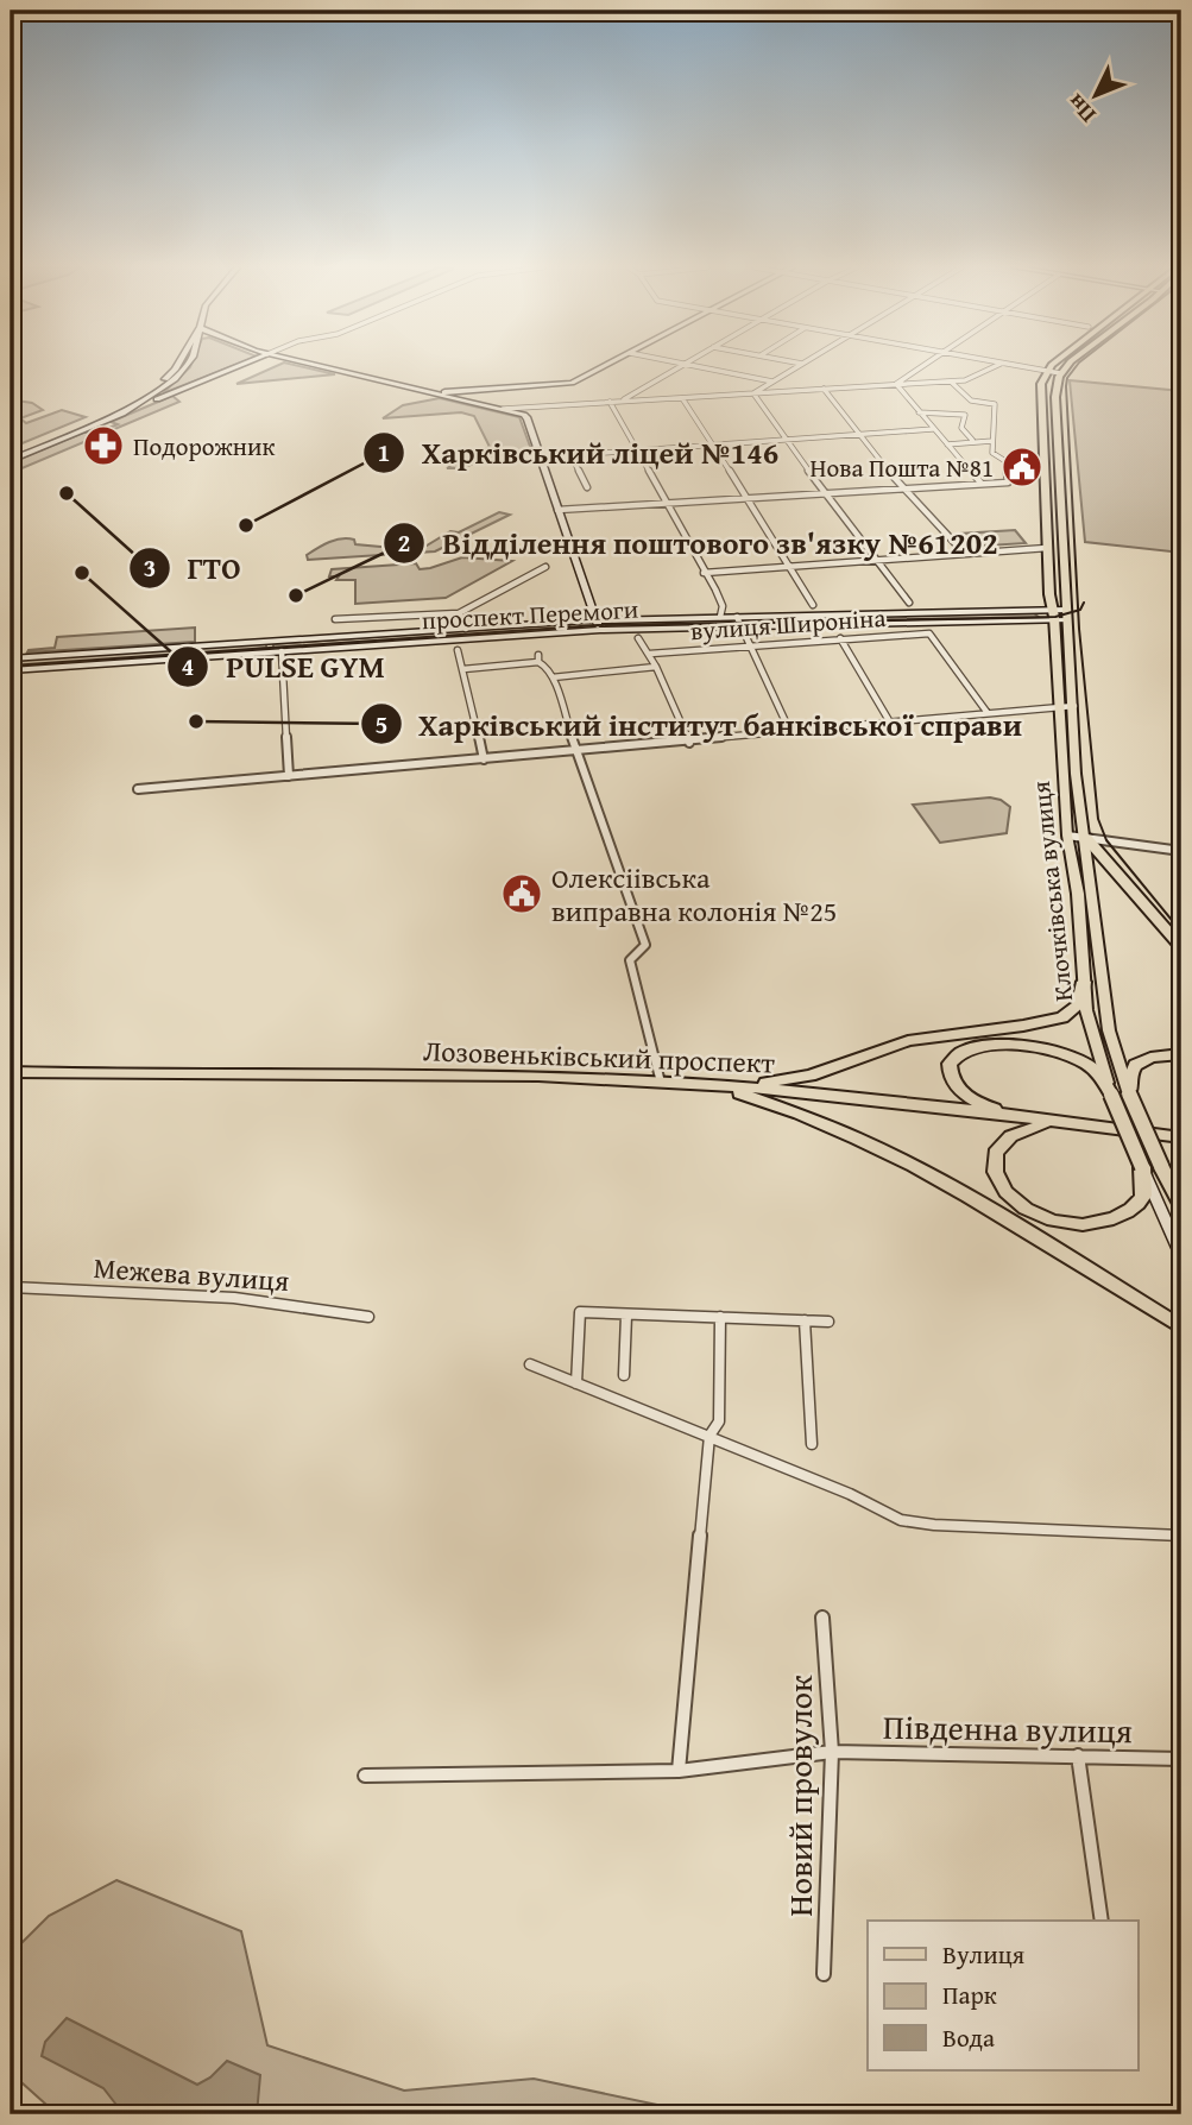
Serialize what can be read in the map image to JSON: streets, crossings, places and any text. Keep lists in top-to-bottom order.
{
  "streets": {
    "highway": ["Лозовеньківський проспект"],
    "main road": ["проспект Перемоги", "Клочківська вулиця"],
    "street": [
      "вулиця Широніна",
      "Межева вулиця",
      "Південна вулиця",
      "Новий провулок"
    ]
  },
  "crossings": [
    ["проспект Перемоги", "Клочківська вулиця"],
    ["Південна вулиця", "Новий провулок"]
  ],
  "places": {
    "pharmacy": ["Подорожник"],
    "public building": ["Нова Пошта №81", "Олексіівська виправна колонія №25"],
    "other": [
      "ГТО",
      "Харківський ліцей №146",
      "PULSE GYM",
      "Відділення поштового зв'язку №61202",
      "Харківський інститут банківської справи"
    ]
  },
  "legend": ["Вулиця", "Парк", "Вода"],
  "north": "bottom left"
}
